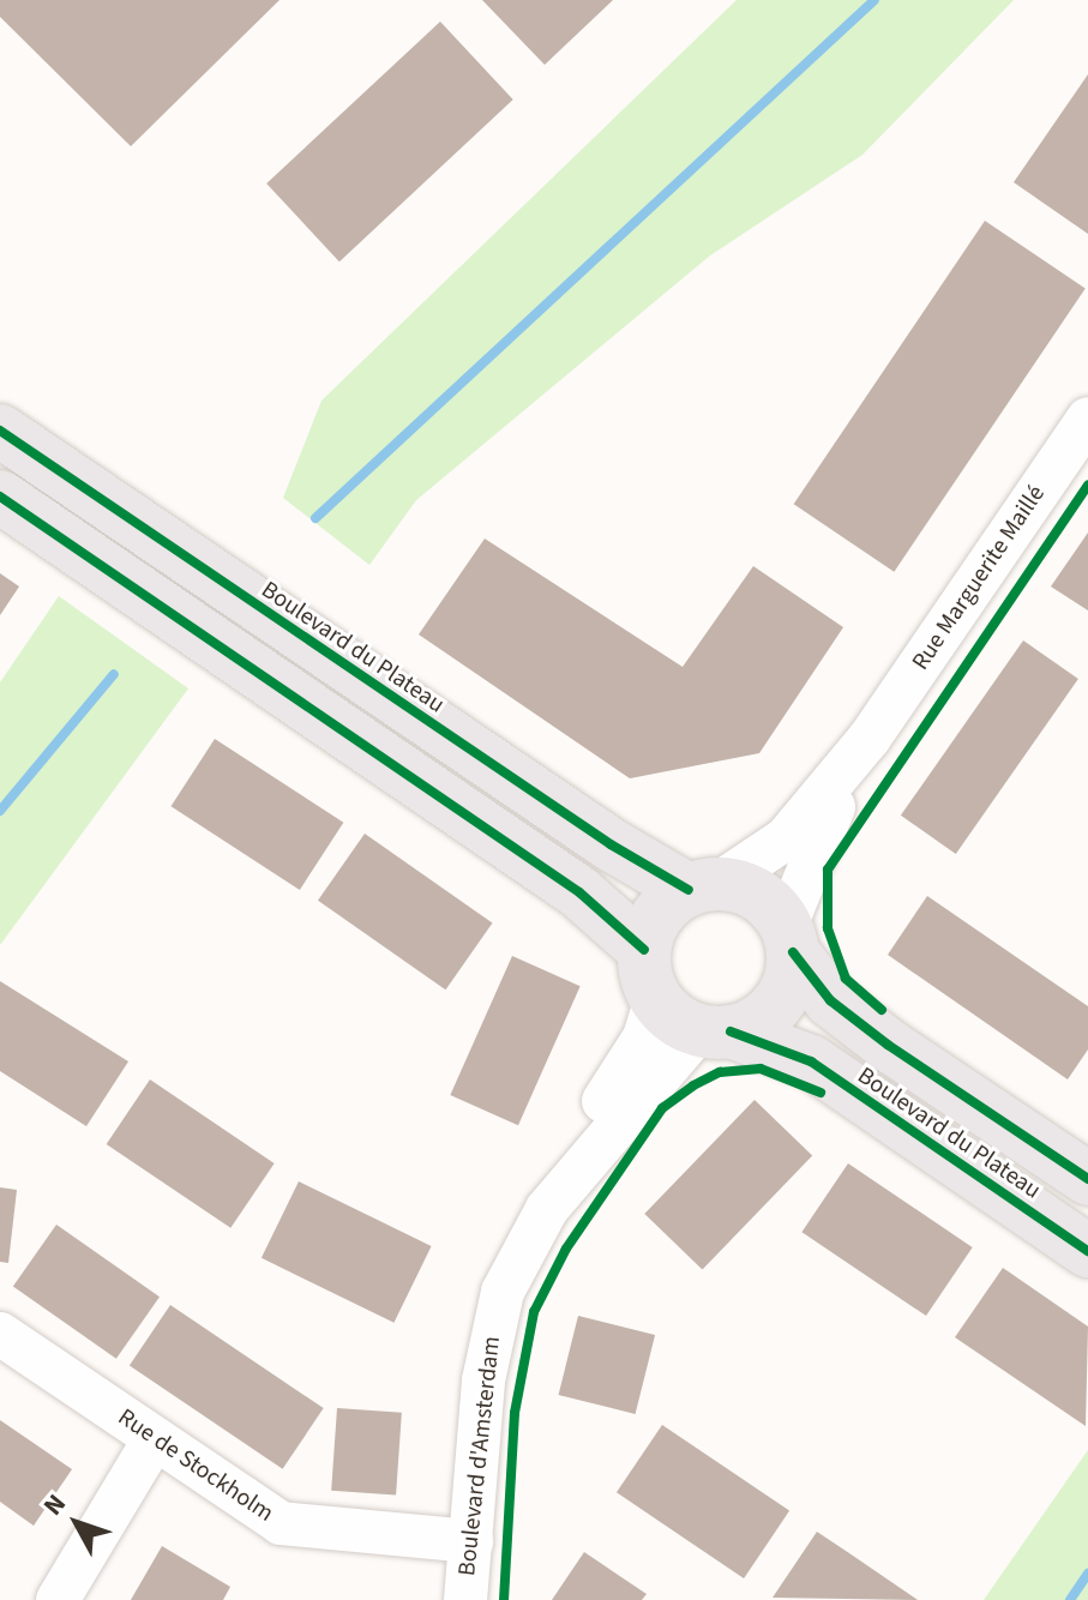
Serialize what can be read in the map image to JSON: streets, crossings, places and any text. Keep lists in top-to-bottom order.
{
  "streets": {
    "main road": ["Boulevard du Plateau"],
    "street": ["Rue Marguerite Maillé", "Boulevard d'Amsterdam", "Rue de Stockholm"]
  },
  "crossings": [
    ["Rue Marguerite Maillé", "Boulevard du Plateau"],
    ["Rue Marguerite Maillé", "Boulevard d'Amsterdam"],
    ["Boulevard du Plateau", "Boulevard d'Amsterdam"],
    ["Boulevard d'Amsterdam", "Rue de Stockholm"]
  ],
  "north": "top left"
}
